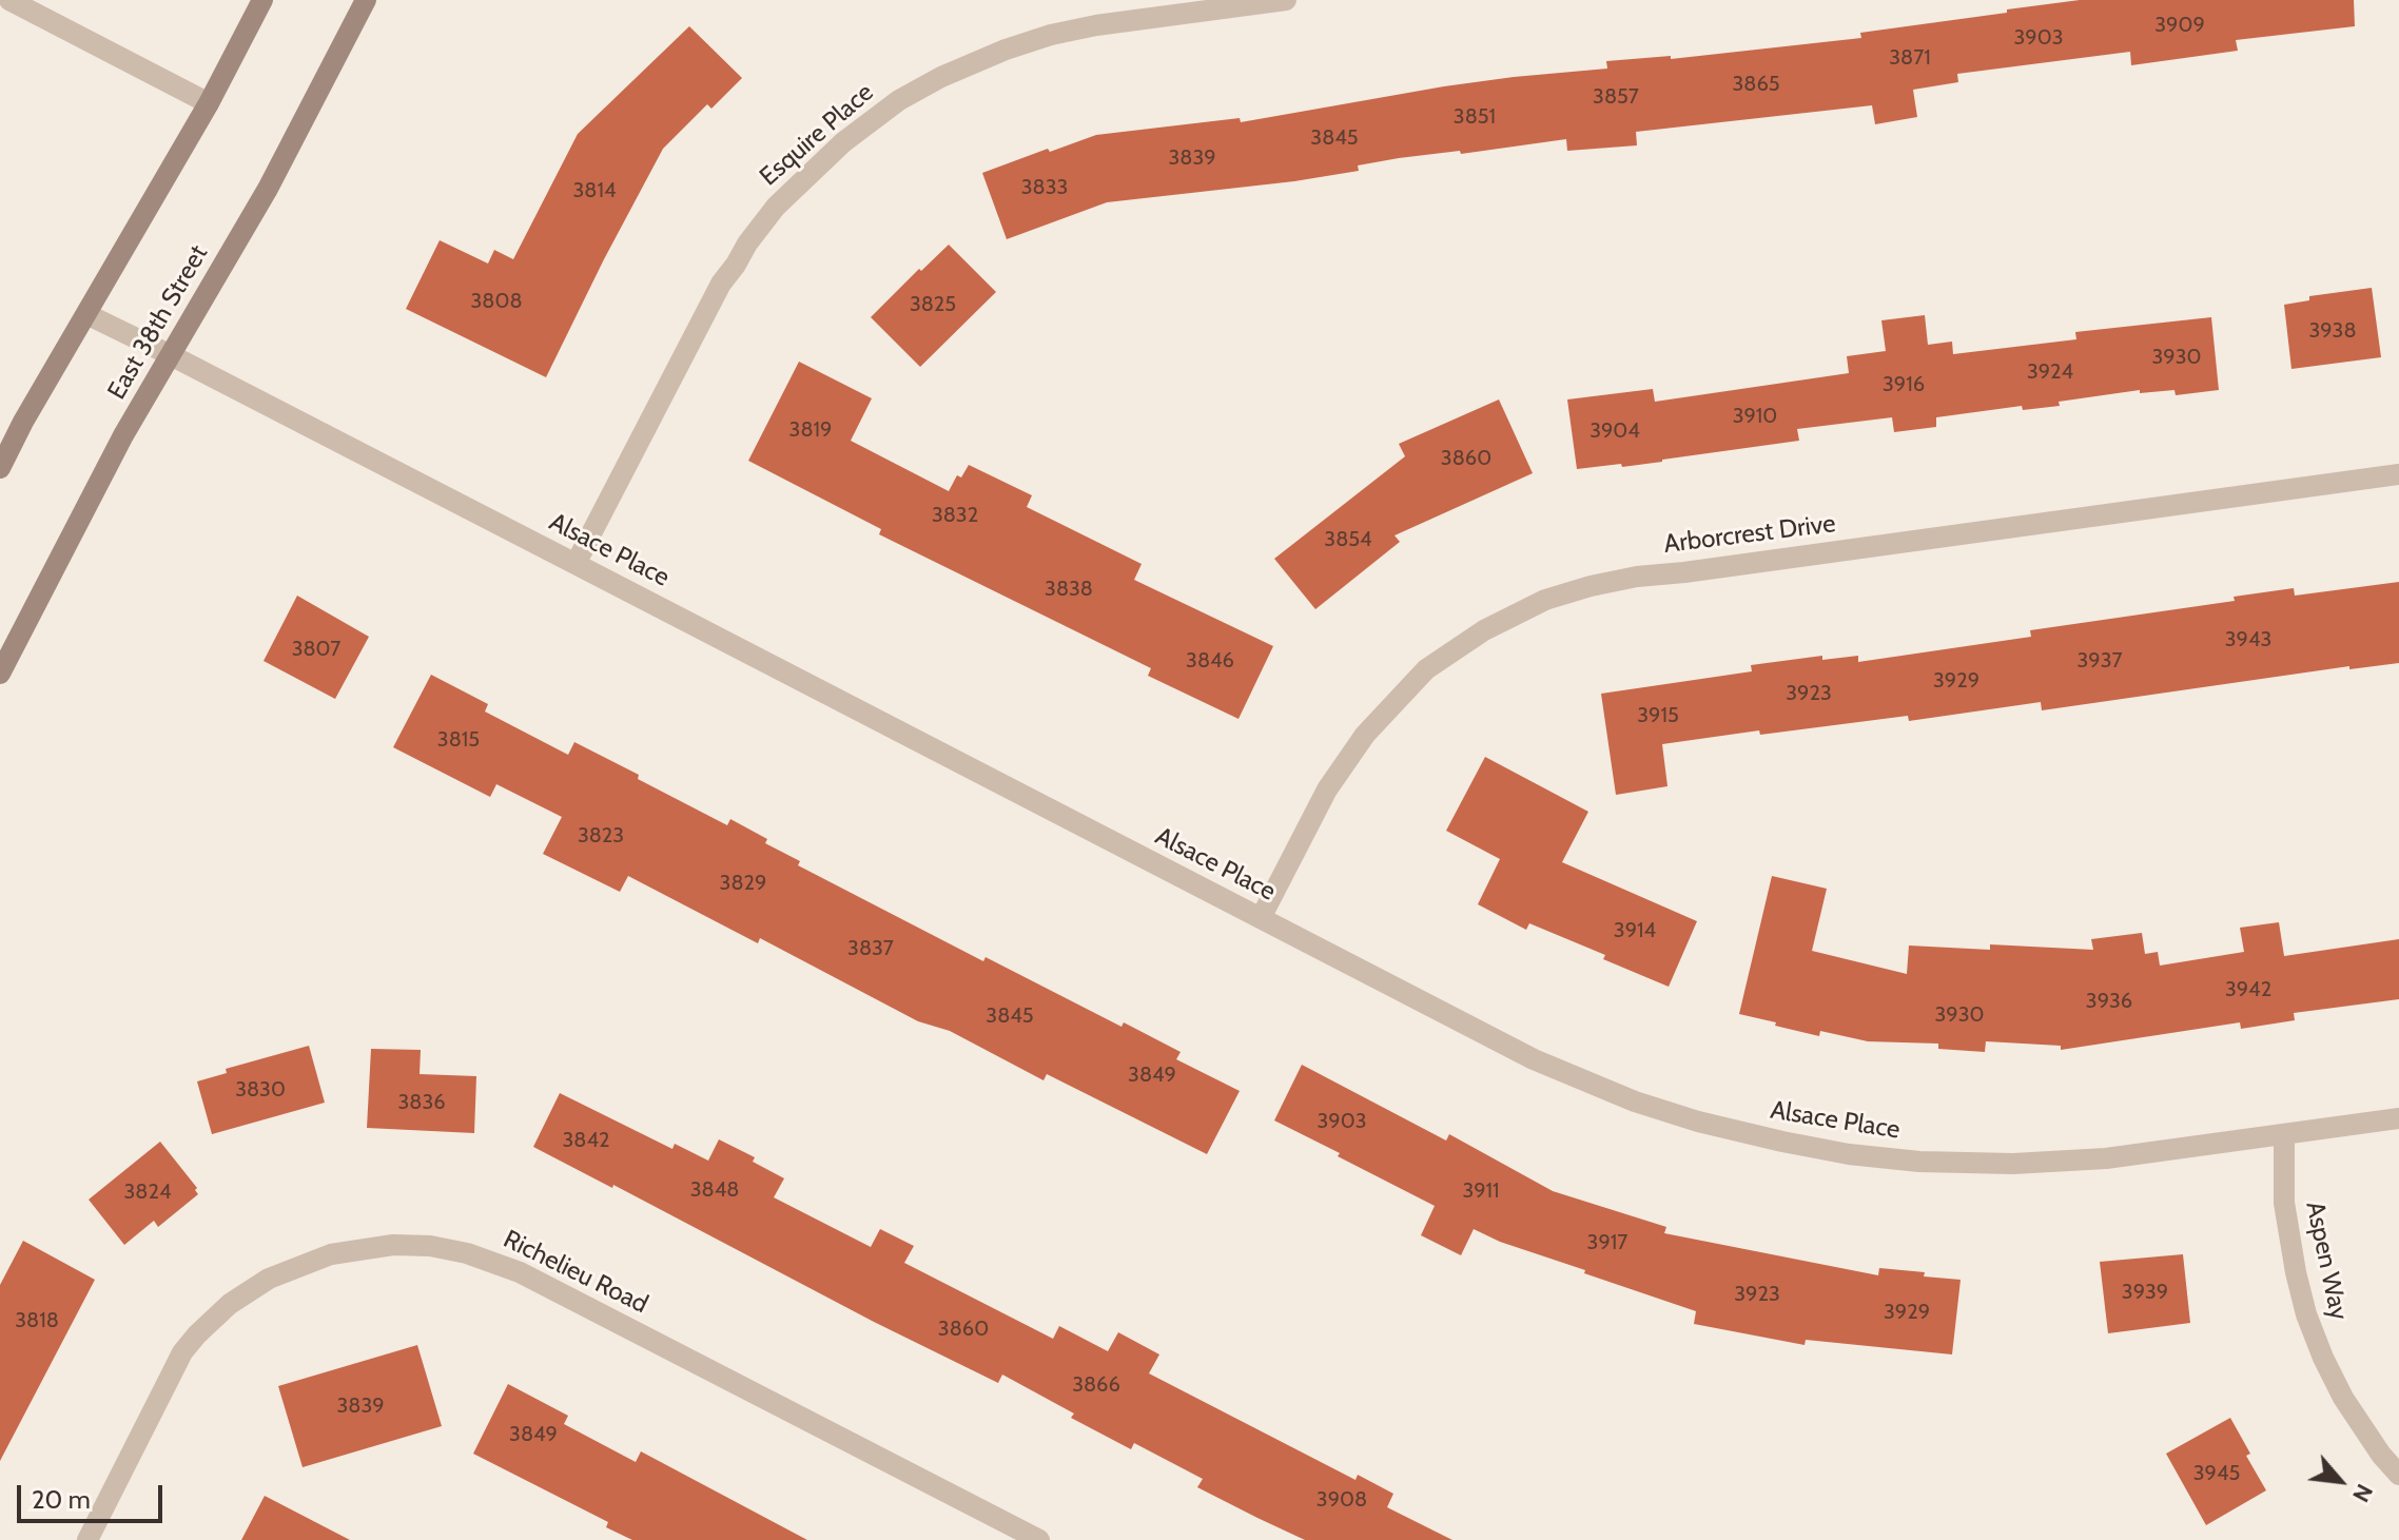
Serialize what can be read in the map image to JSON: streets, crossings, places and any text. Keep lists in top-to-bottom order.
{
  "streets": {
    "main road": ["East 38th Street"],
    "street": [
      "Esquire Place",
      "Arborcrest Drive",
      "Alsace Place",
      "Aspen Way",
      "Richelieu Road"
    ]
  },
  "crossings": [
    ["Esquire Place", "Alsace Place"],
    ["East 38th Street", "Alsace Place"],
    ["Arborcrest Drive", "Alsace Place"],
    ["Alsace Place", "Aspen Way"]
  ],
  "house_numbers": [
    "3909",
    "3903",
    "3871",
    "3865",
    "3857",
    "3851",
    "3845",
    "3839",
    "3833",
    "3814",
    "3808",
    "3825",
    "3938",
    "3930",
    "3924",
    "3916",
    "3910",
    "3819",
    "3904",
    "3860",
    "3832",
    "3854",
    "3838",
    "3943",
    "3807",
    "3846",
    "3937",
    "3929",
    "3923",
    "3915",
    "3815",
    "3823",
    "3829",
    "3914",
    "3837",
    "3942",
    "3936",
    "3930",
    "3845",
    "3849",
    "3830",
    "3836",
    "3903",
    "3842",
    "3848",
    "3911",
    "3824",
    "3917",
    "3939",
    "3923",
    "3929",
    "3818",
    "3860",
    "3866",
    "3839",
    "3849",
    "3945",
    "3908"
  ],
  "scale_bar": "20 m",
  "north": "bottom right"
}
